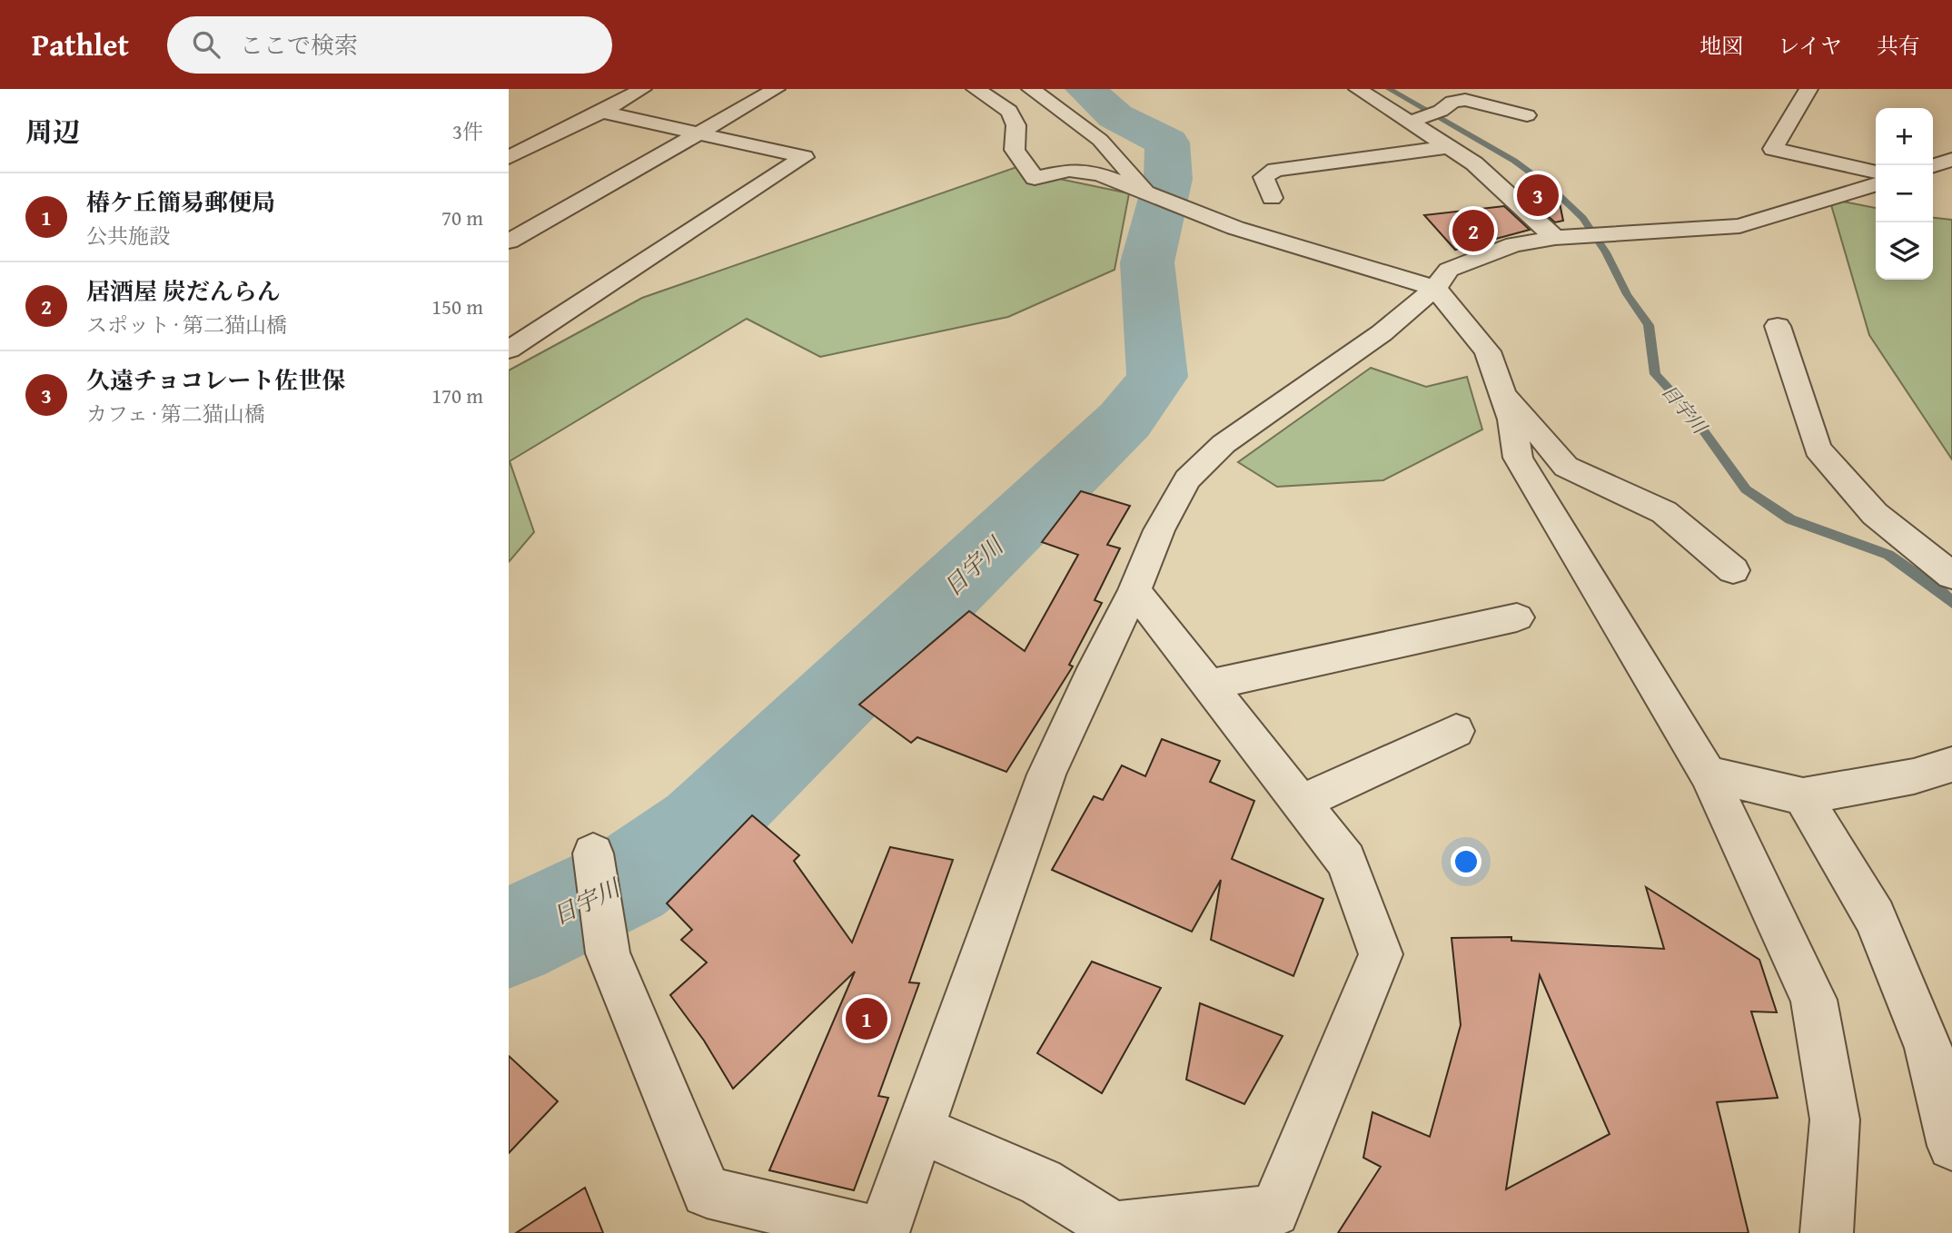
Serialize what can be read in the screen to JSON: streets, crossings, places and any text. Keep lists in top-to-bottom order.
{
  "water": ["日宇川"],
  "page": {
    "header": "Pathlet",
    "search": "ここで検索",
    "nav": ["地図", "レイヤ", "共有"],
    "heading": ["周辺", "3件"],
    "map_buttons": ["+", "−"],
    "pins": ["3", "2", "1"],
    "list": [
      {
        "mark": "1",
        "name": "椿ケ丘簡易郵便局",
        "note": "公共施設",
        "value": "70 m"
      },
      {
        "mark": "2",
        "name": "居酒屋 炭だんらん",
        "note": "スポット · 第二猫山橋",
        "value": "150 m"
      },
      {
        "mark": "3",
        "name": "久遠チョコレート佐世保",
        "note": "カフェ · 第二猫山橋",
        "value": "170 m"
      }
    ]
  }
}
